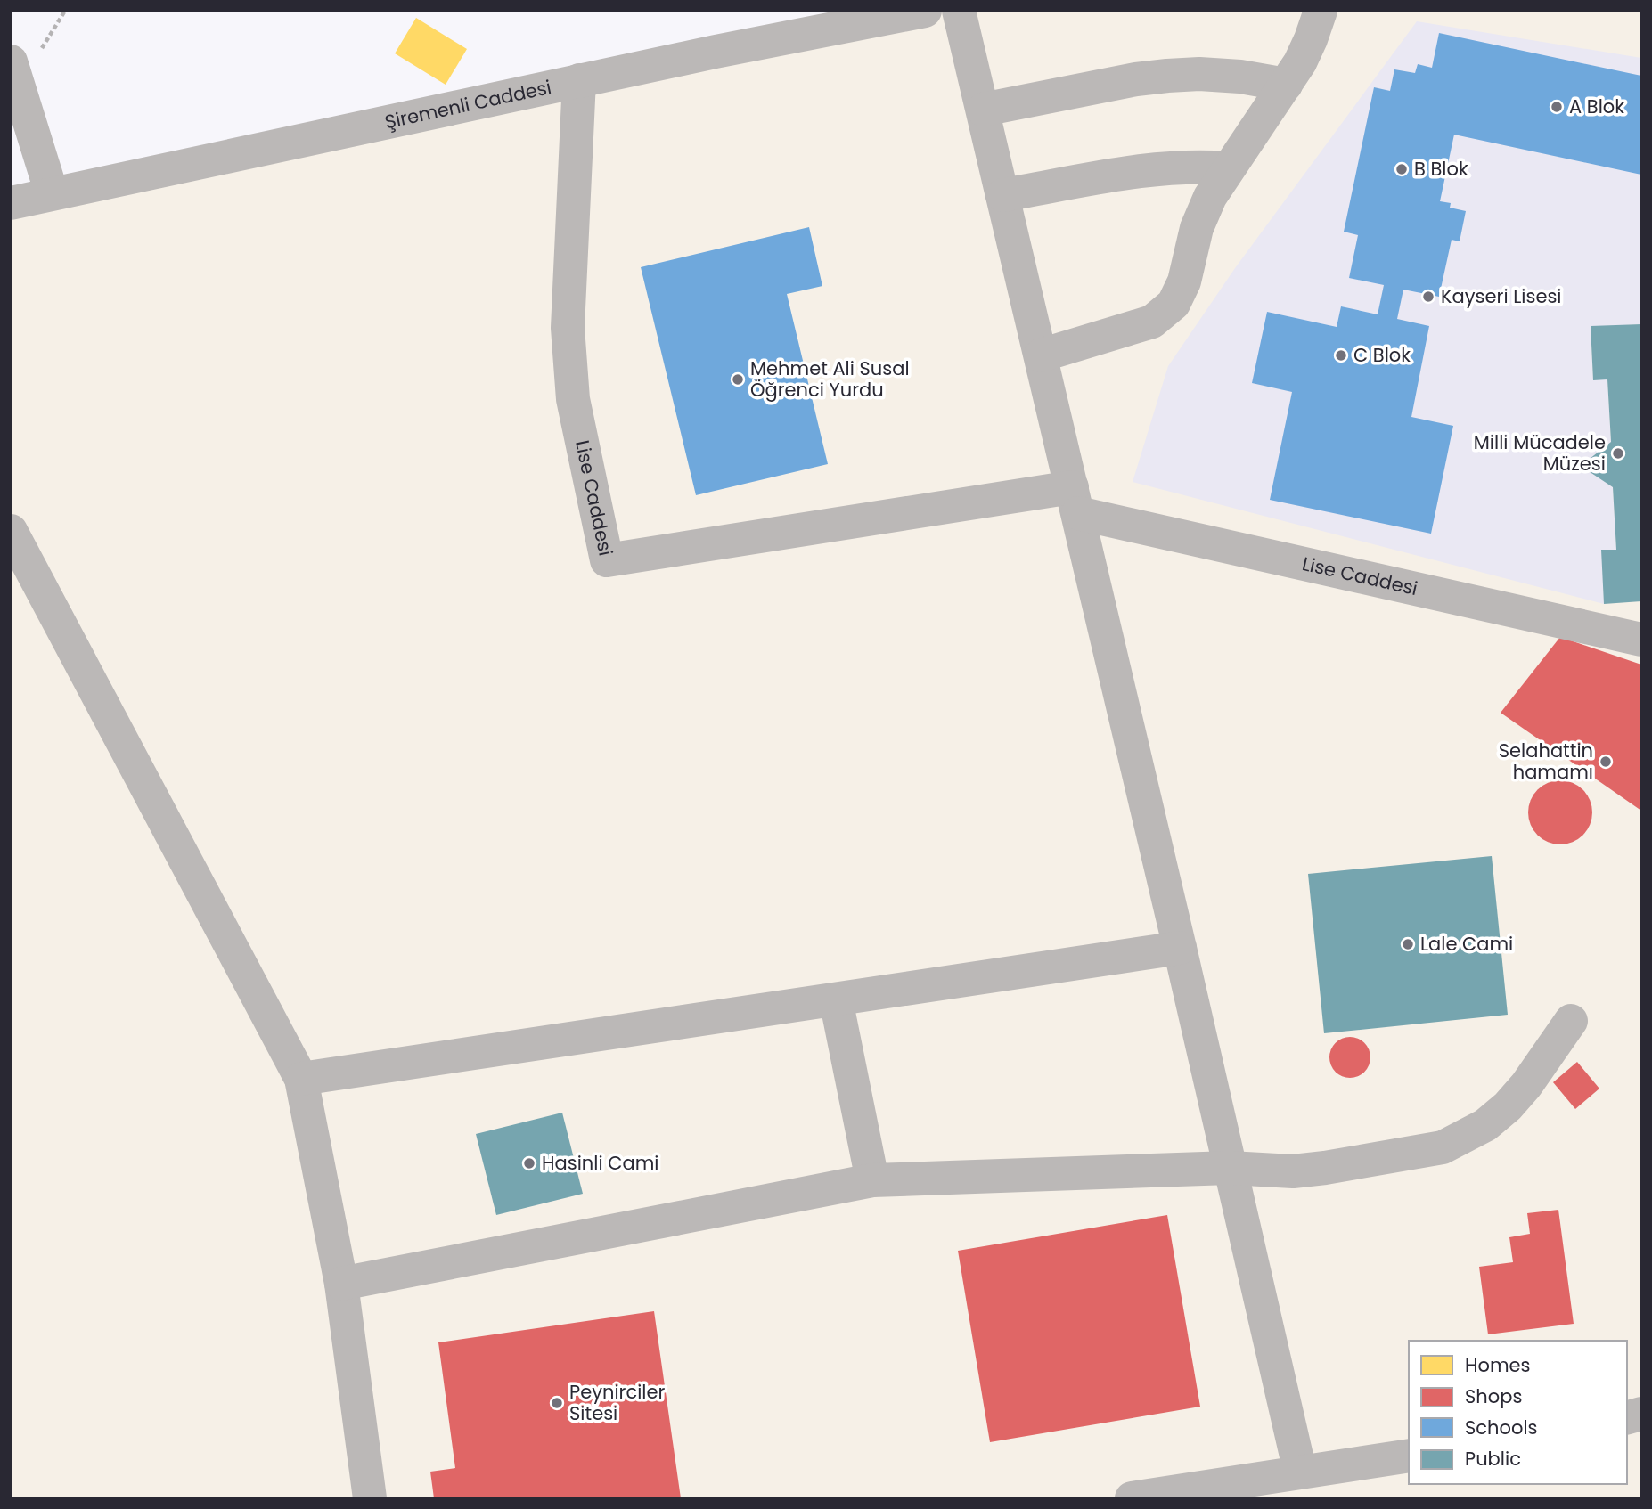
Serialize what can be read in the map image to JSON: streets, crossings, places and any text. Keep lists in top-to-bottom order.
{
  "streets": {
    "street": ["Şiremenli Caddesi", "Lise Caddesi"]
  },
  "crossings": [
    ["Şiremenli Caddesi", "Lise Caddesi"]
  ],
  "places": [
    "A Blok",
    "B Blok",
    "Kayseri Lisesi",
    "C Blok",
    "Mehmet Ali Susal Öğrenci Yurdu",
    "Milli Mücadele Müzesi",
    "Selahattin hamamı",
    "Lale Cami",
    "Hasinli Cami",
    "Peynirciler Sitesi"
  ],
  "legend": [
    "Homes",
    "Shops",
    "Schools",
    "Public"
  ]
}
